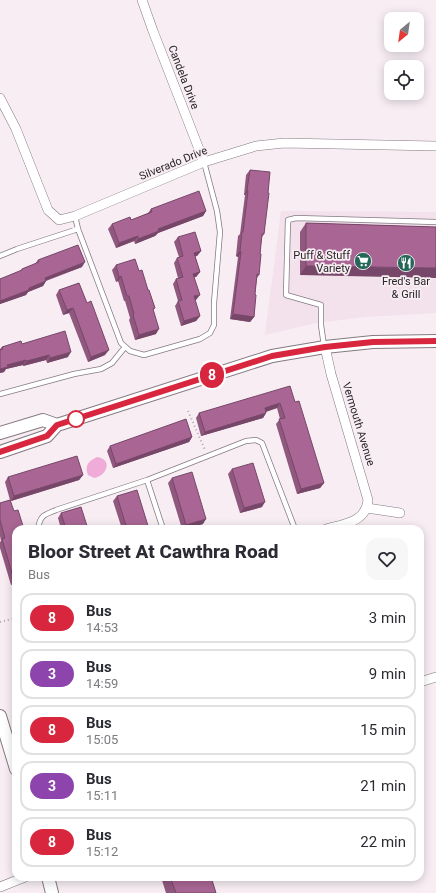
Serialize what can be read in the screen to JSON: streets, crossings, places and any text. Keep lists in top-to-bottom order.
{
  "streets": {
    "street": ["Candela Drive", "Silverado Drive", "Vermouth Avenue"]
  },
  "crossings": [
    ["Candela Drive", "Silverado Drive"]
  ],
  "places": {
    "supermarket": ["Puff & Stuff Variety"],
    "restaurant": ["Fred's Bar & Grill"]
  },
  "lines": ["bus line 8"],
  "north": "bottom left",
  "page": {
    "on_map": "8",
    "heading": ["Bloor Street At Cawthra Road", "Bus"],
    "list": [
      {
        "mark": "8",
        "name": "Bus",
        "note": "14:53",
        "value": "3 min"
      },
      {
        "mark": "3",
        "name": "Bus",
        "note": "14:59",
        "value": "9 min"
      },
      {
        "mark": "8",
        "name": "Bus",
        "note": "15:05",
        "value": "15 min"
      },
      {
        "mark": "3",
        "name": "Bus",
        "note": "15:11",
        "value": "21 min"
      },
      {
        "mark": "8",
        "name": "Bus",
        "note": "15:12",
        "value": "22 min"
      }
    ]
  }
}
